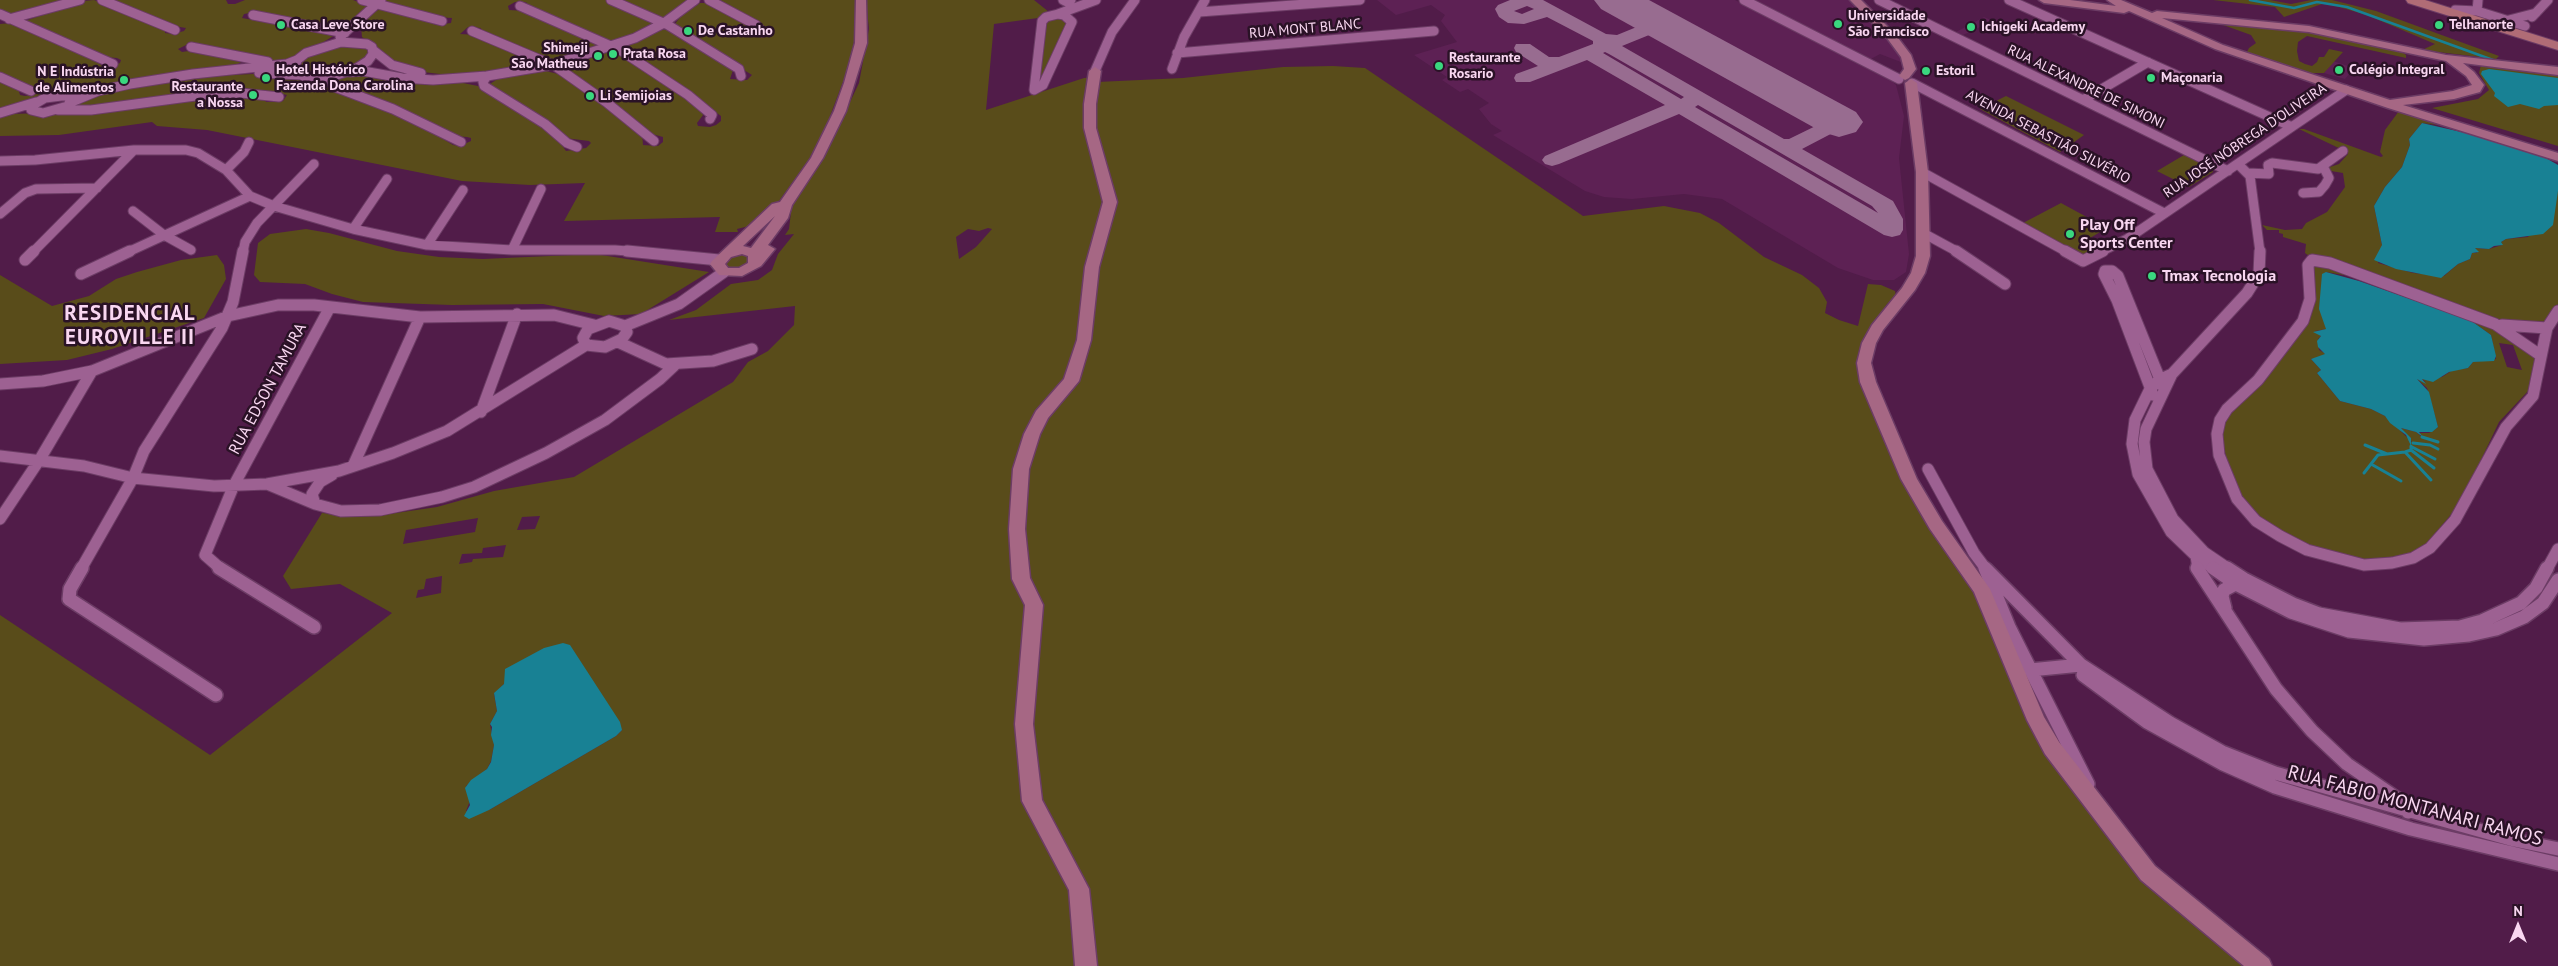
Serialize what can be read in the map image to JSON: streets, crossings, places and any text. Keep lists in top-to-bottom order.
{
  "streets": {
    "street": [
      "RUA MONT BLANC",
      "RUA ALEXANDRE DE SIMONI",
      "AVENIDA SEBASTIÃO SILVÉRIO",
      "RUA JOSÉ NÓBREGA D'OLIVEIRA",
      "RUA EDSON TAMURA",
      "RUA FABIO MONTANARI RAMOS"
    ]
  },
  "crossings": [
    ["RUA ALEXANDRE DE SIMONI", "RUA JOSÉ NÓBREGA D'OLIVEIRA"],
    ["AVENIDA SEBASTIÃO SILVÉRIO", "RUA JOSÉ NÓBREGA D'OLIVEIRA"]
  ],
  "districts": ["RESIDENCIAL EUROVILLE II"],
  "places": [
    "Universidade São Francisco",
    "Casa Leve Store",
    "Telhanorte",
    "Ichigeki Academy",
    "De Castanho",
    "Prata Rosa",
    "Shimeji São Matheus",
    "Restaurante Rosario",
    "Colégio Integral",
    "Estoril",
    "Hotel Histórico Fazenda Dona Carolina",
    "Maçonaria",
    "N E Indústria de Alimentos",
    "Restaurante a Nossa",
    "Li Semijoias",
    "Play Off Sports Center",
    "Tmax Tecnologia"
  ],
  "north": "top"
}
